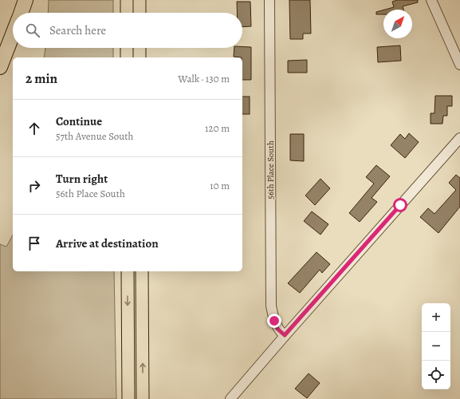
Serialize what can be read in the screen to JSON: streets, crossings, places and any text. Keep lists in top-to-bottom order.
{
  "streets": {
    "street": ["56th Place South"]
  },
  "north": "top right",
  "page": {
    "search": "Search here",
    "heading": ["2 min", "Walk · 130 m"],
    "list": [
      ["Continue", "57th Avenue South", "120 m"],
      ["Turn right", "56th Place South", "10 m"],
      "Arrive at destination"
    ],
    "map_buttons": ["+", "−"]
  }
}
